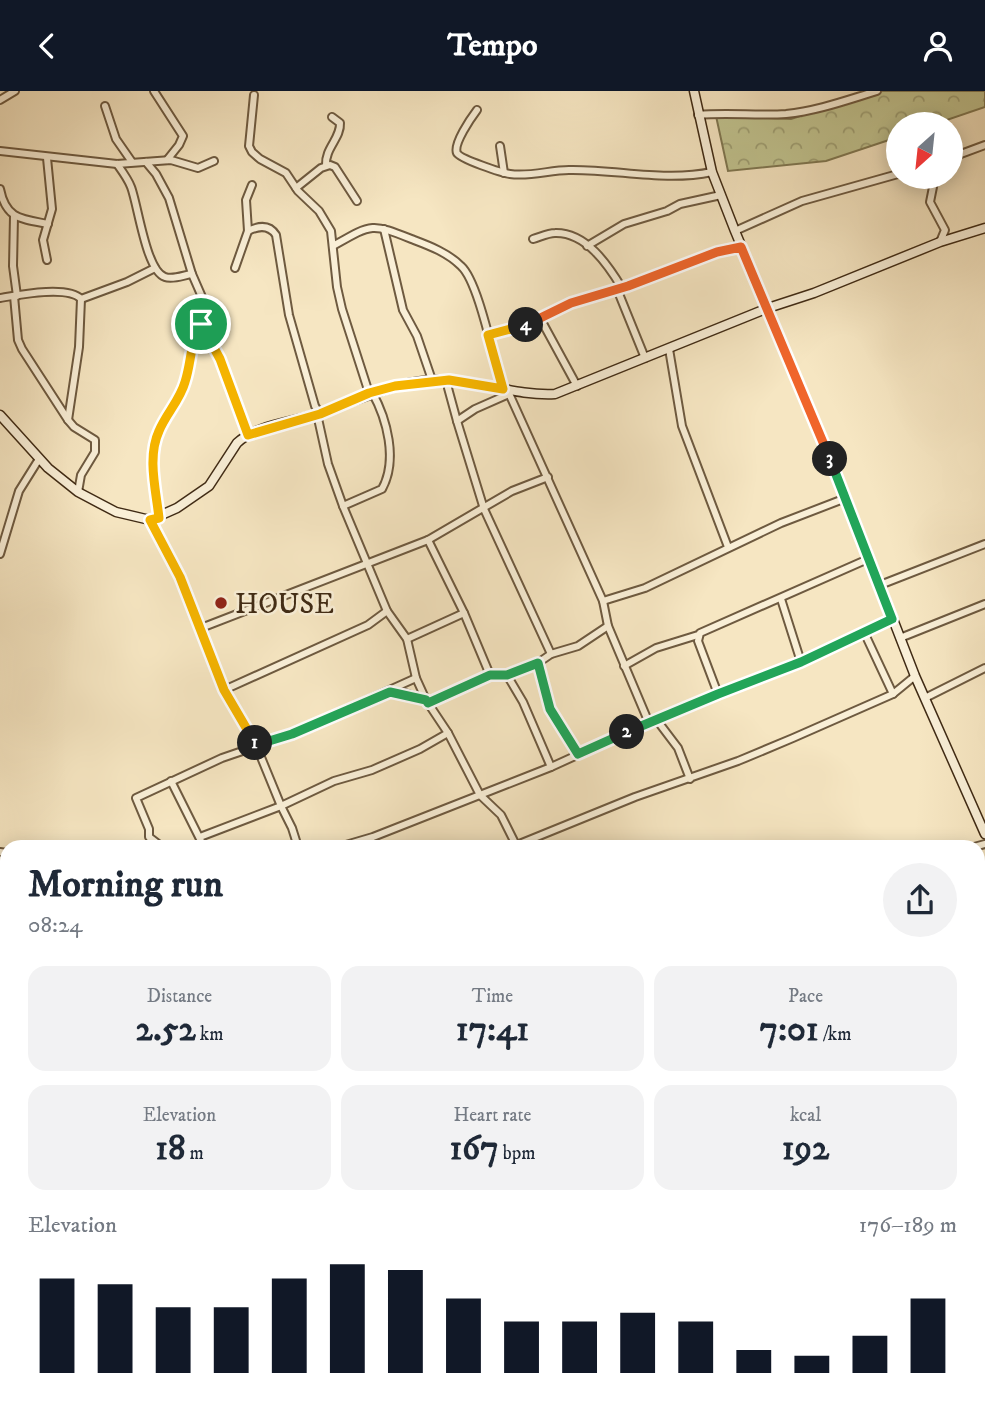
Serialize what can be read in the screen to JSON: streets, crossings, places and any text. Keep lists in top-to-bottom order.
{
  "places": ["HOUSE"],
  "north": "bottom left",
  "page": {
    "header": "Tempo",
    "pins": [
      "4",
      "3",
      "2",
      "1"
    ],
    "heading": ["Morning run", "08:24"],
    "stats": [
      ["Distance", "2.52 km"],
      ["Time", "17:41"],
      ["Pace", "7:01 /km"],
      ["Elevation", "18 m"],
      ["Heart rate", "167 bpm"],
      ["kcal", "192"]
    ],
    "chart": ["Elevation", "176–189 m"]
  }
}
